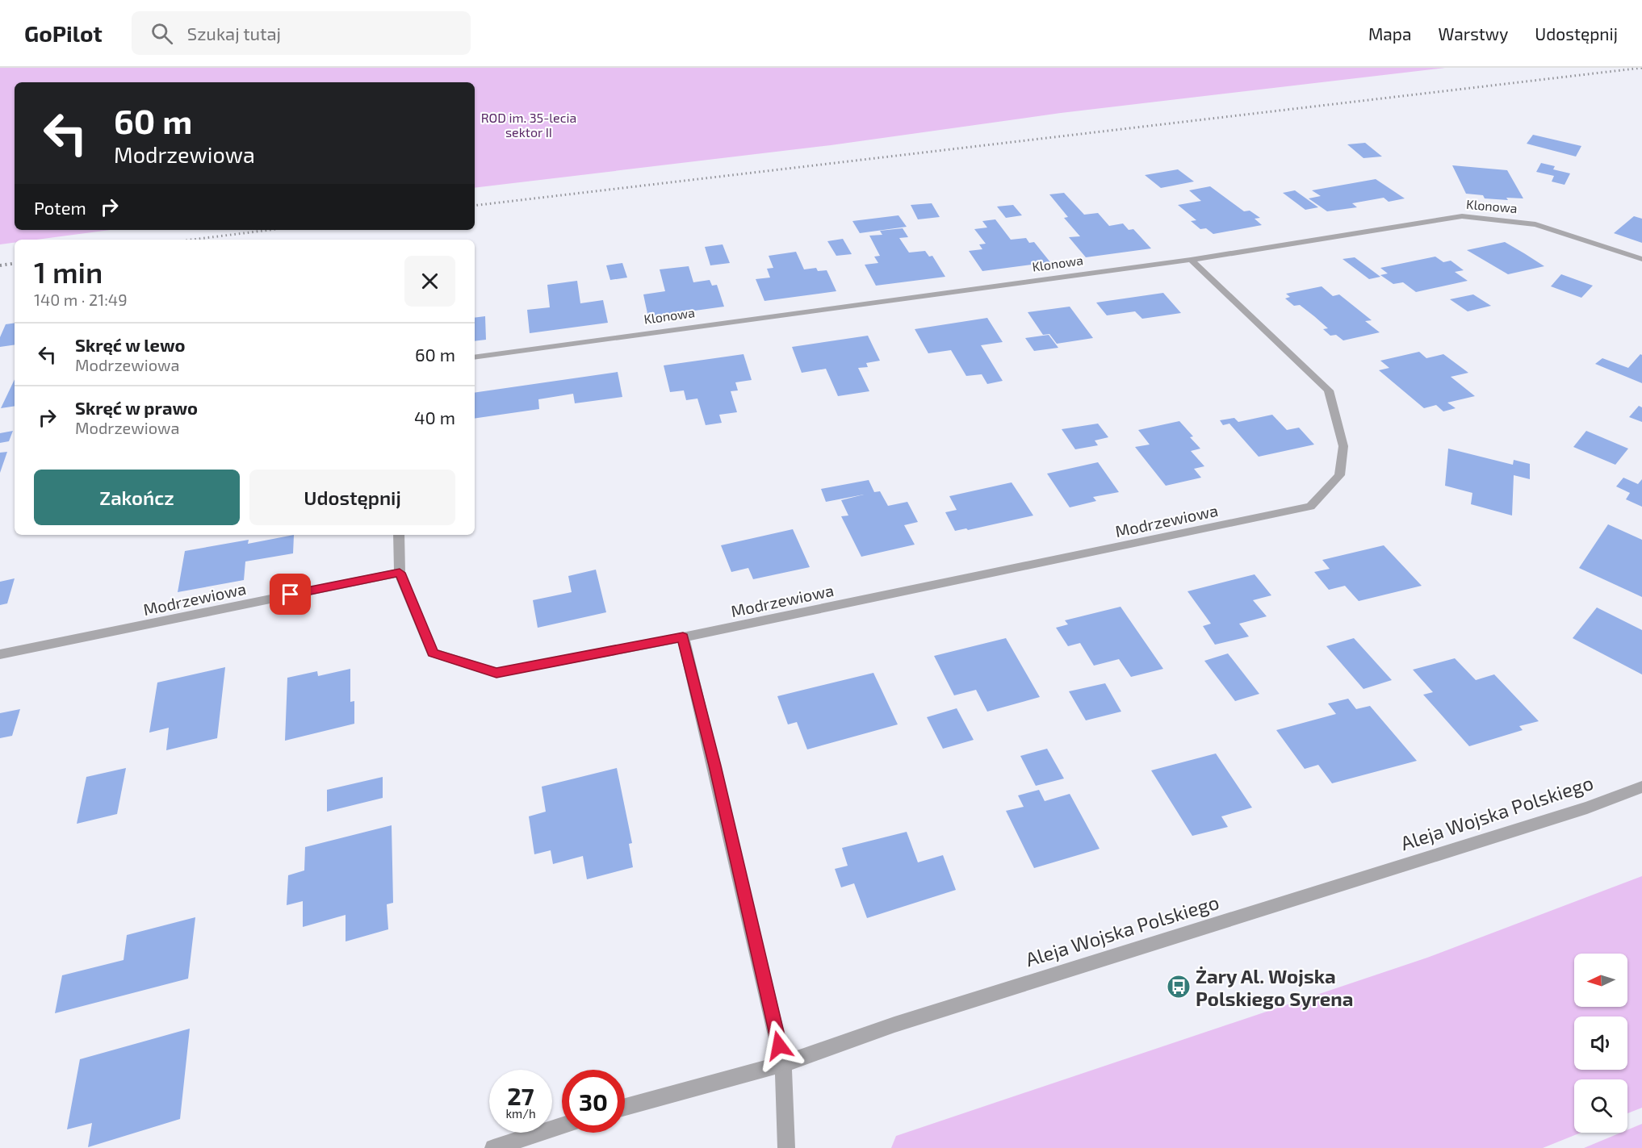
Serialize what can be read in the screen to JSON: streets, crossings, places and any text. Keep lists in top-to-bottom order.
{
  "streets": {
    "street": ["Klonowa", "Modrzewiowa", "Aleja Wojska Polskiego"]
  },
  "crossings": [
    ["Klonowa", "Modrzewiowa"]
  ],
  "parks": ["ROD im. 35-lecia sektor II"],
  "places": {
    "bus stop": ["Żary Al. Wojska Polskiego Syrena"]
  },
  "north": "left",
  "page": {
    "header": "GoPilot",
    "search": "Szukaj tutaj",
    "nav": ["Mapa", "Warstwy", "Udostępnij"],
    "turn": ["60 m", "Modrzewiowa"],
    "then": "Potem",
    "heading": ["1 min", "140 m · 21:49"],
    "list": [
      {
        "name": "Skręć w lewo",
        "note": "Modrzewiowa",
        "value": "60 m"
      },
      {
        "name": "Skręć w prawo",
        "note": "Modrzewiowa",
        "value": "40 m"
      }
    ],
    "buttons": ["Zakończ", "Udostępnij"],
    "speed": "27 km/h",
    "limit": "30"
  }
}
